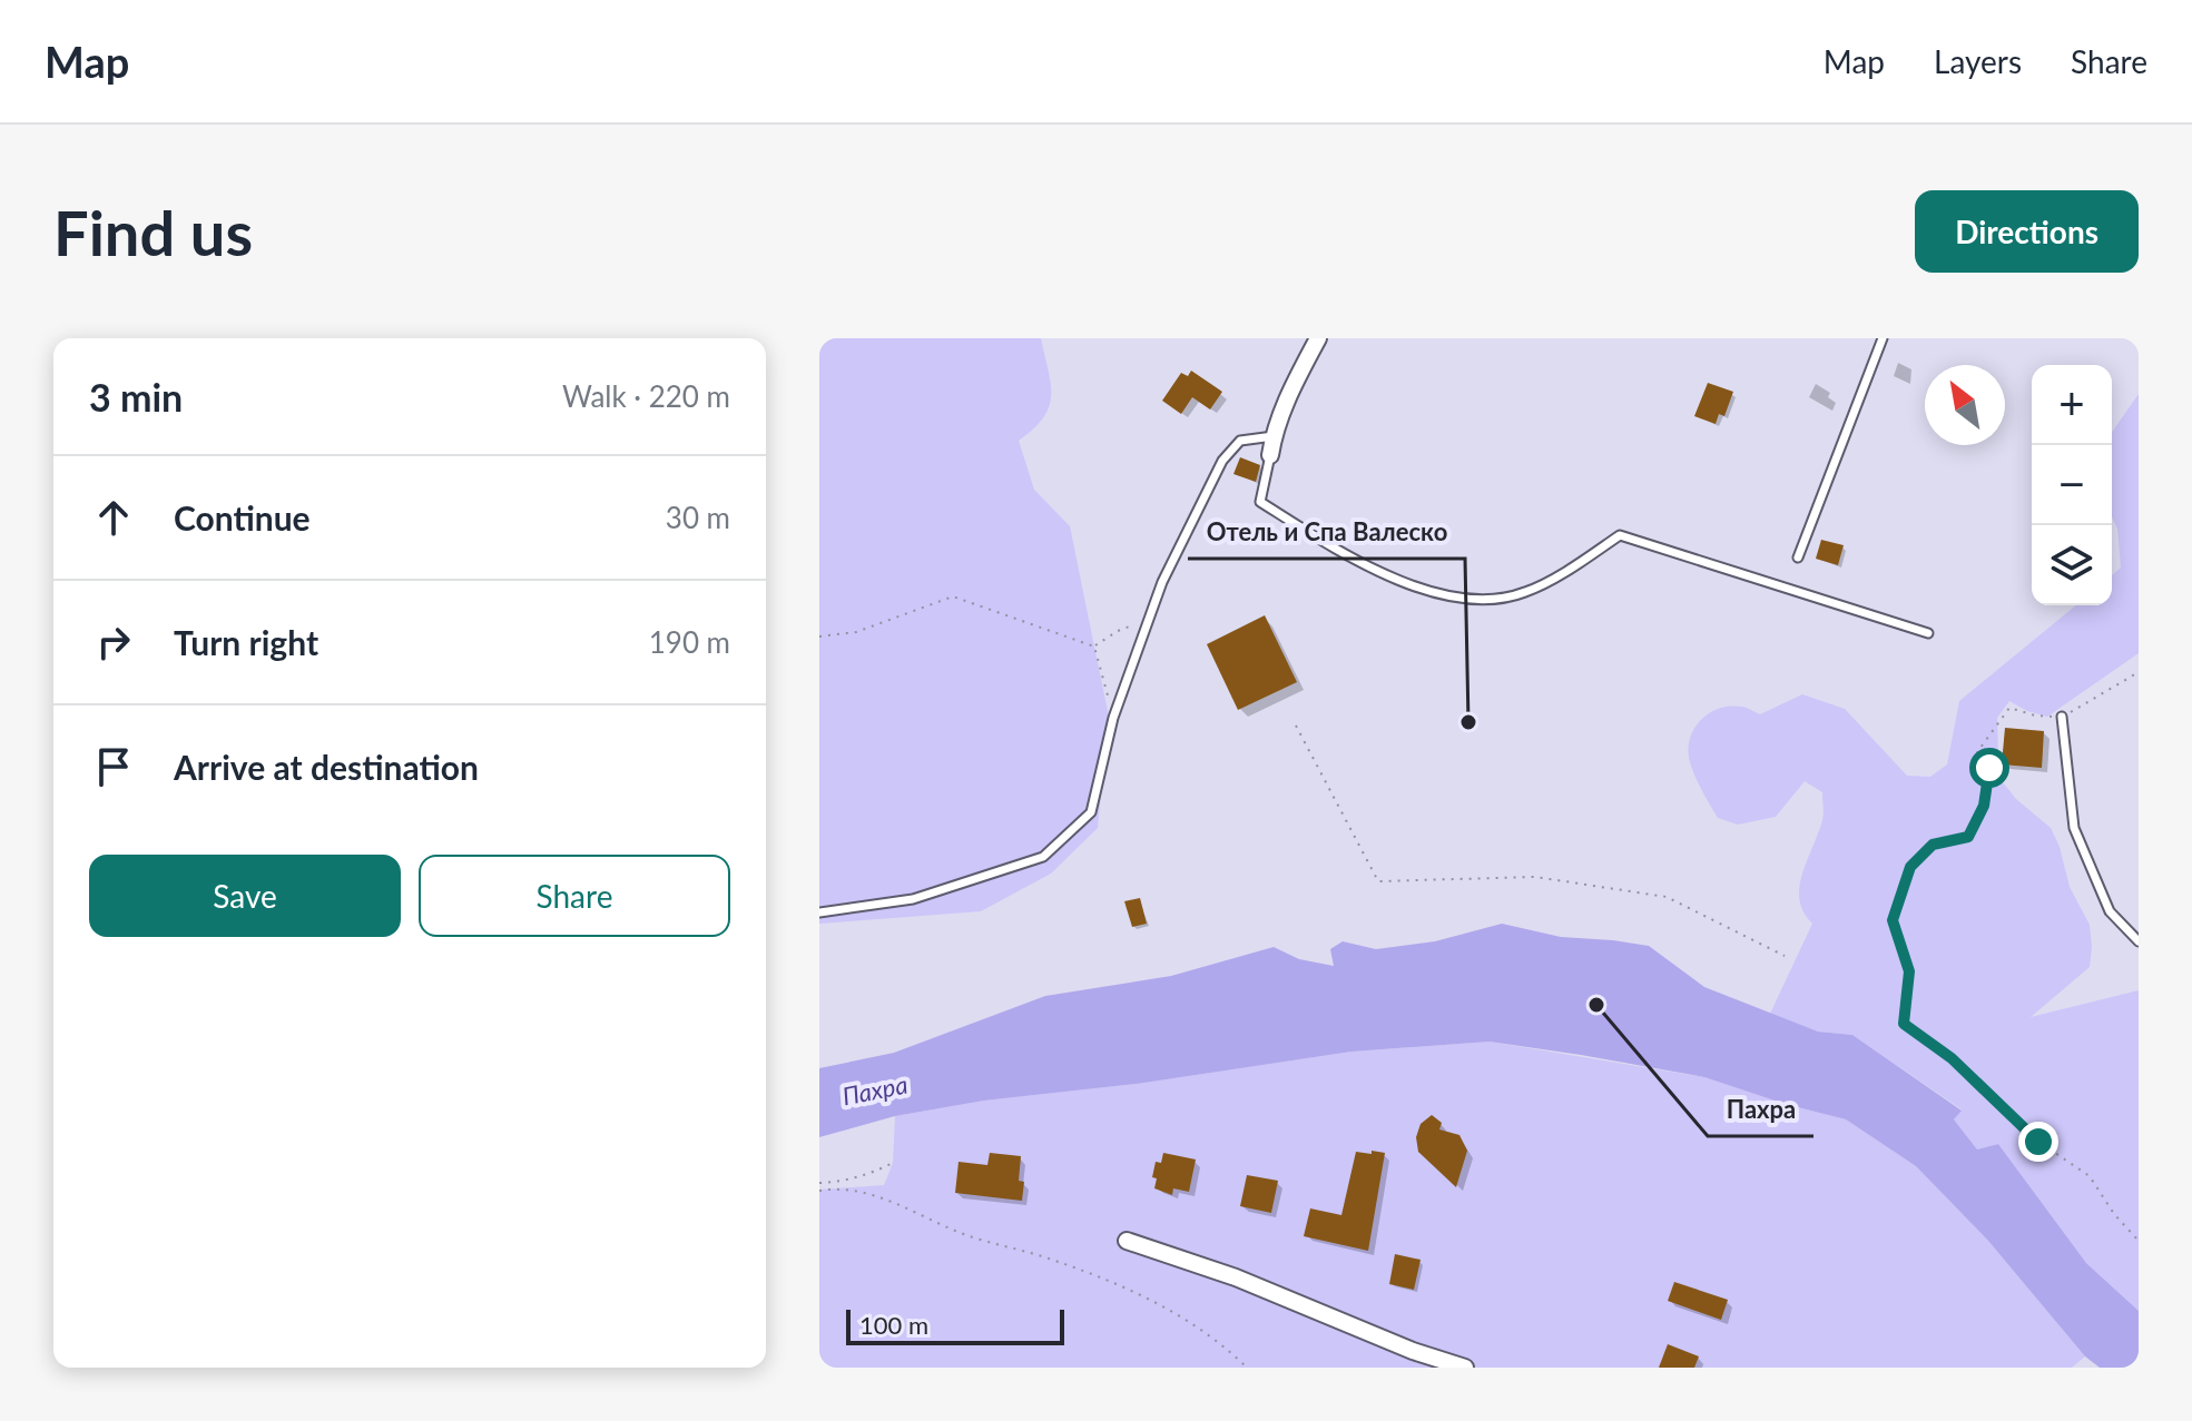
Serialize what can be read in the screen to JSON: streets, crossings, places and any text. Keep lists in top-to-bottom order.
{
  "water": ["Пахра"],
  "places": ["Отель и Спа Валеско", "Пахра"],
  "scale_bar": "100 m",
  "north": "top left",
  "page": {
    "header": "Map",
    "nav": ["Map", "Layers", "Share"],
    "buttons": [
      "Directions",
      ["Save", "Share"]
    ],
    "title": "Find us",
    "heading": ["3 min", "Walk · 220 m"],
    "map_buttons": ["+", "−"],
    "list": [
      ["Continue", "30 m"],
      ["Turn right", "190 m"],
      "Arrive at destination"
    ],
    "scale": "100 m"
  }
}
